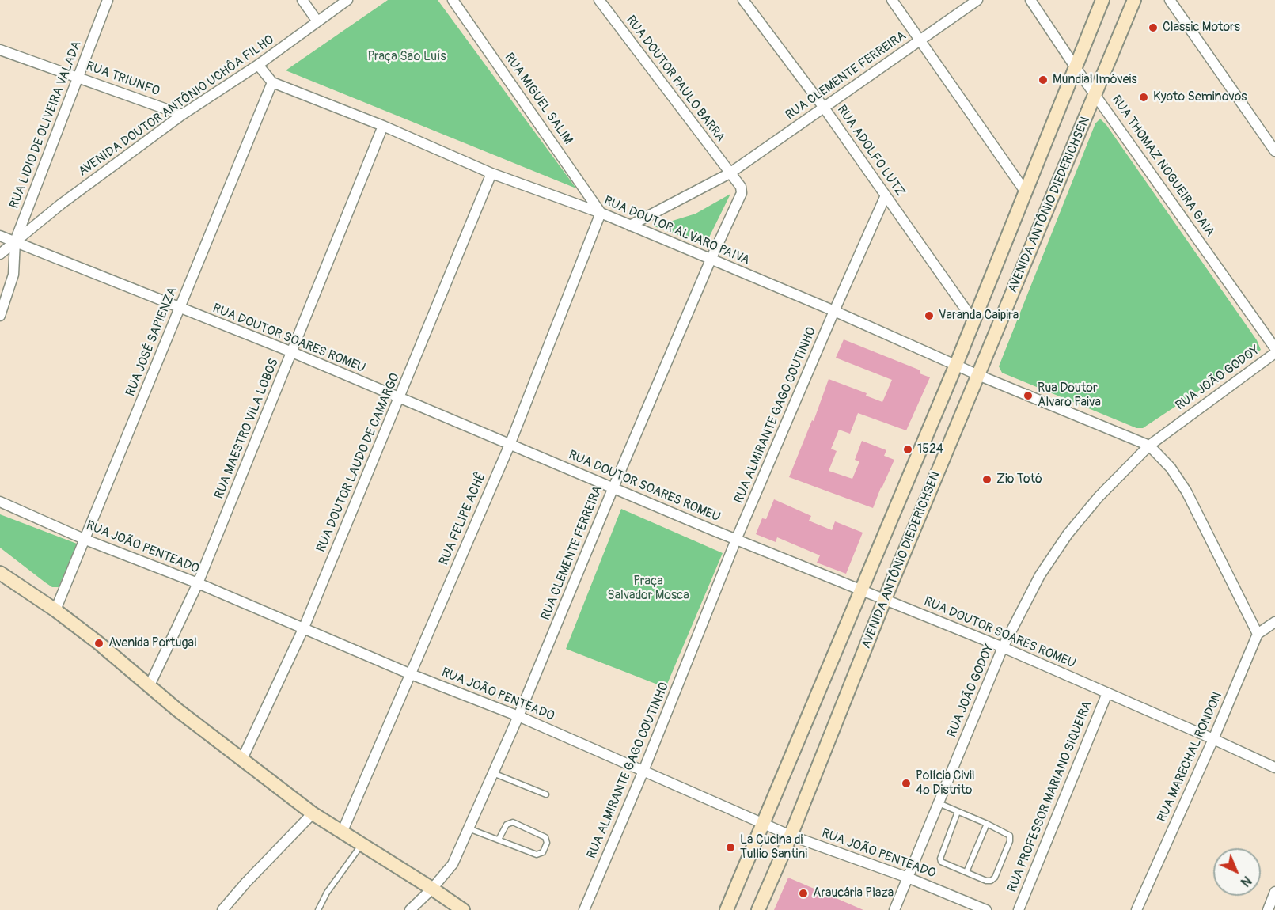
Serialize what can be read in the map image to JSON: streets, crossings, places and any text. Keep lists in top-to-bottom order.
{
  "streets": {
    "main road": ["AVENIDA ANTÔNIO DIEDERICHSEN"],
    "street": [
      "RUA CLEMENTE FERREIRA",
      "RUA TRIUNFO",
      "RUA DOUTOR PAULO BARRA",
      "RUA MIGUEL SALIM",
      "AVENIDA DOUTOR ANTÔNIO UCHÔA FILHO",
      "RUA LIDIO DE OLIVEIRA VALADA",
      "RUA ADOLFO LUTZ",
      "RUA THOMAZ NOGUEIRA GAIA",
      "RUA DOUTOR ALVARO PAIVA",
      "RUA DOUTOR SOARES ROMEU",
      "RUA JOSÉ SAPIENZA",
      "RUA JOÃO GODOY",
      "RUA ALMIRANTE GAGO COUTINHO",
      "RUA MAESTRO VILA LOBOS",
      "RUA DOUTOR LAUDO DE CAMARGO",
      "RUA FELIPE ACHÊ",
      "RUA JOÃO PENTEADO",
      "RUA MARECHAL RONDON",
      "RUA PROFESSOR MARIANO SIQUEIRA"
    ]
  },
  "crossings": [
    ["RUA CLEMENTE FERREIRA", "RUA DOUTOR PAULO BARRA"],
    ["RUA CLEMENTE FERREIRA", "RUA ADOLFO LUTZ"],
    ["RUA CLEMENTE FERREIRA", "RUA DOUTOR ALVARO PAIVA"],
    ["RUA CLEMENTE FERREIRA", "RUA DOUTOR SOARES ROMEU"],
    ["RUA CLEMENTE FERREIRA", "RUA JOÃO PENTEADO"],
    ["RUA TRIUNFO", "AVENIDA DOUTOR ANTÔNIO UCHÔA FILHO"],
    ["RUA TRIUNFO", "RUA LIDIO DE OLIVEIRA VALADA"],
    ["RUA MIGUEL SALIM", "RUA DOUTOR ALVARO PAIVA"],
    ["RUA MIGUEL SALIM", "RUA FELIPE ACHÊ"],
    ["AVENIDA DOUTOR ANTÔNIO UCHÔA FILHO", "RUA LIDIO DE OLIVEIRA VALADA"],
    ["AVENIDA DOUTOR ANTÔNIO UCHÔA FILHO", "RUA DOUTOR ALVARO PAIVA"],
    ["AVENIDA DOUTOR ANTÔNIO UCHÔA FILHO", "RUA DOUTOR SOARES ROMEU"],
    ["RUA LIDIO DE OLIVEIRA VALADA", "RUA DOUTOR SOARES ROMEU"],
    ["RUA ADOLFO LUTZ", "AVENIDA ANTÔNIO DIEDERICHSEN"],
    ["RUA ADOLFO LUTZ", "RUA ALMIRANTE GAGO COUTINHO"],
    ["RUA THOMAZ NOGUEIRA GAIA", "AVENIDA ANTÔNIO DIEDERICHSEN"],
    ["AVENIDA ANTÔNIO DIEDERICHSEN", "RUA DOUTOR ALVARO PAIVA"],
    ["AVENIDA ANTÔNIO DIEDERICHSEN", "RUA DOUTOR SOARES ROMEU"],
    ["AVENIDA ANTÔNIO DIEDERICHSEN", "RUA JOÃO PENTEADO"],
    ["RUA DOUTOR ALVARO PAIVA", "RUA JOSÉ SAPIENZA"],
    ["RUA DOUTOR ALVARO PAIVA", "RUA JOÃO GODOY"],
    ["RUA DOUTOR ALVARO PAIVA", "RUA ALMIRANTE GAGO COUTINHO"],
    ["RUA DOUTOR ALVARO PAIVA", "RUA MAESTRO VILA LOBOS"],
    ["RUA DOUTOR ALVARO PAIVA", "RUA DOUTOR LAUDO DE CAMARGO"],
    ["RUA DOUTOR ALVARO PAIVA", "RUA FELIPE ACHÊ"],
    ["RUA DOUTOR ALVARO PAIVA", "RUA MARECHAL RONDON"],
    ["RUA DOUTOR SOARES ROMEU", "RUA JOSÉ SAPIENZA"],
    ["RUA DOUTOR SOARES ROMEU", "RUA JOÃO GODOY"],
    ["RUA DOUTOR SOARES ROMEU", "RUA ALMIRANTE GAGO COUTINHO"],
    ["RUA DOUTOR SOARES ROMEU", "RUA MAESTRO VILA LOBOS"],
    ["RUA DOUTOR SOARES ROMEU", "RUA DOUTOR LAUDO DE CAMARGO"],
    ["RUA DOUTOR SOARES ROMEU", "RUA FELIPE ACHÊ"],
    ["RUA DOUTOR SOARES ROMEU", "RUA MARECHAL RONDON"],
    ["RUA DOUTOR SOARES ROMEU", "RUA PROFESSOR MARIANO SIQUEIRA"],
    ["RUA JOSÉ SAPIENZA", "RUA JOÃO PENTEADO"],
    ["RUA JOÃO GODOY", "RUA JOÃO PENTEADO"],
    ["RUA ALMIRANTE GAGO COUTINHO", "RUA JOÃO PENTEADO"],
    ["RUA MAESTRO VILA LOBOS", "RUA JOÃO PENTEADO"],
    ["RUA DOUTOR LAUDO DE CAMARGO", "RUA JOÃO PENTEADO"],
    ["RUA FELIPE ACHÊ", "RUA JOÃO PENTEADO"]
  ],
  "parks": ["Praça São Luís", "Praça Salvador Mosca"],
  "places": [
    "Classic Motors",
    "Mundial Imóveis",
    "Kyoto Seminovos",
    "Varanda Caipira",
    "Rua Doutor Alvaro Paiva",
    "1524",
    "Zio Totó",
    "Avenida Portugal",
    "Polícia Civil 4º Distrito",
    "La Cucina di Tullio Santini",
    "Araucária Plaza"
  ],
  "north": "bottom right"
}
